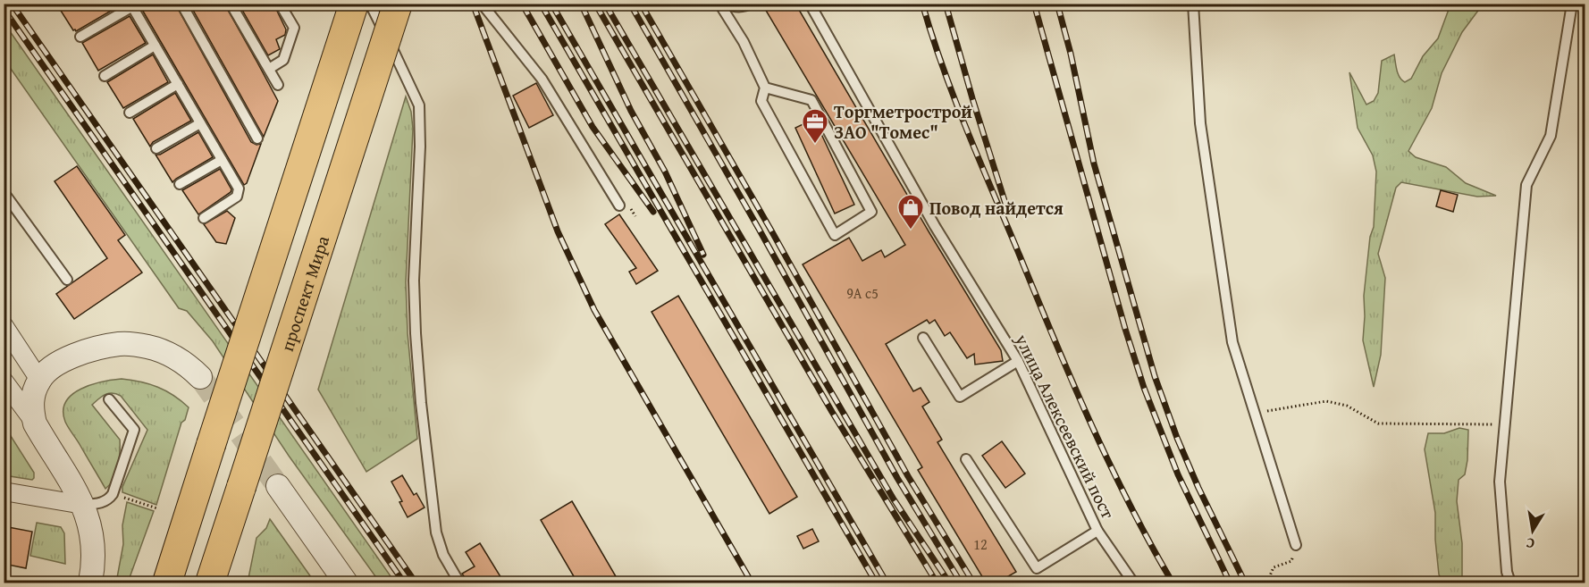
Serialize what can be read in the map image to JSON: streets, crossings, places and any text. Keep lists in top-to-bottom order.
{
  "streets": {
    "main road": ["проспект Мира"],
    "lane": ["улица Алексеевский пост"]
  },
  "places": {
    "office": ["Торгметрострой ЗАО \"Томес\""],
    "shop": ["Повод найдется"]
  },
  "house_numbers": ["9A c5", "12"],
  "north": "bottom"
}
